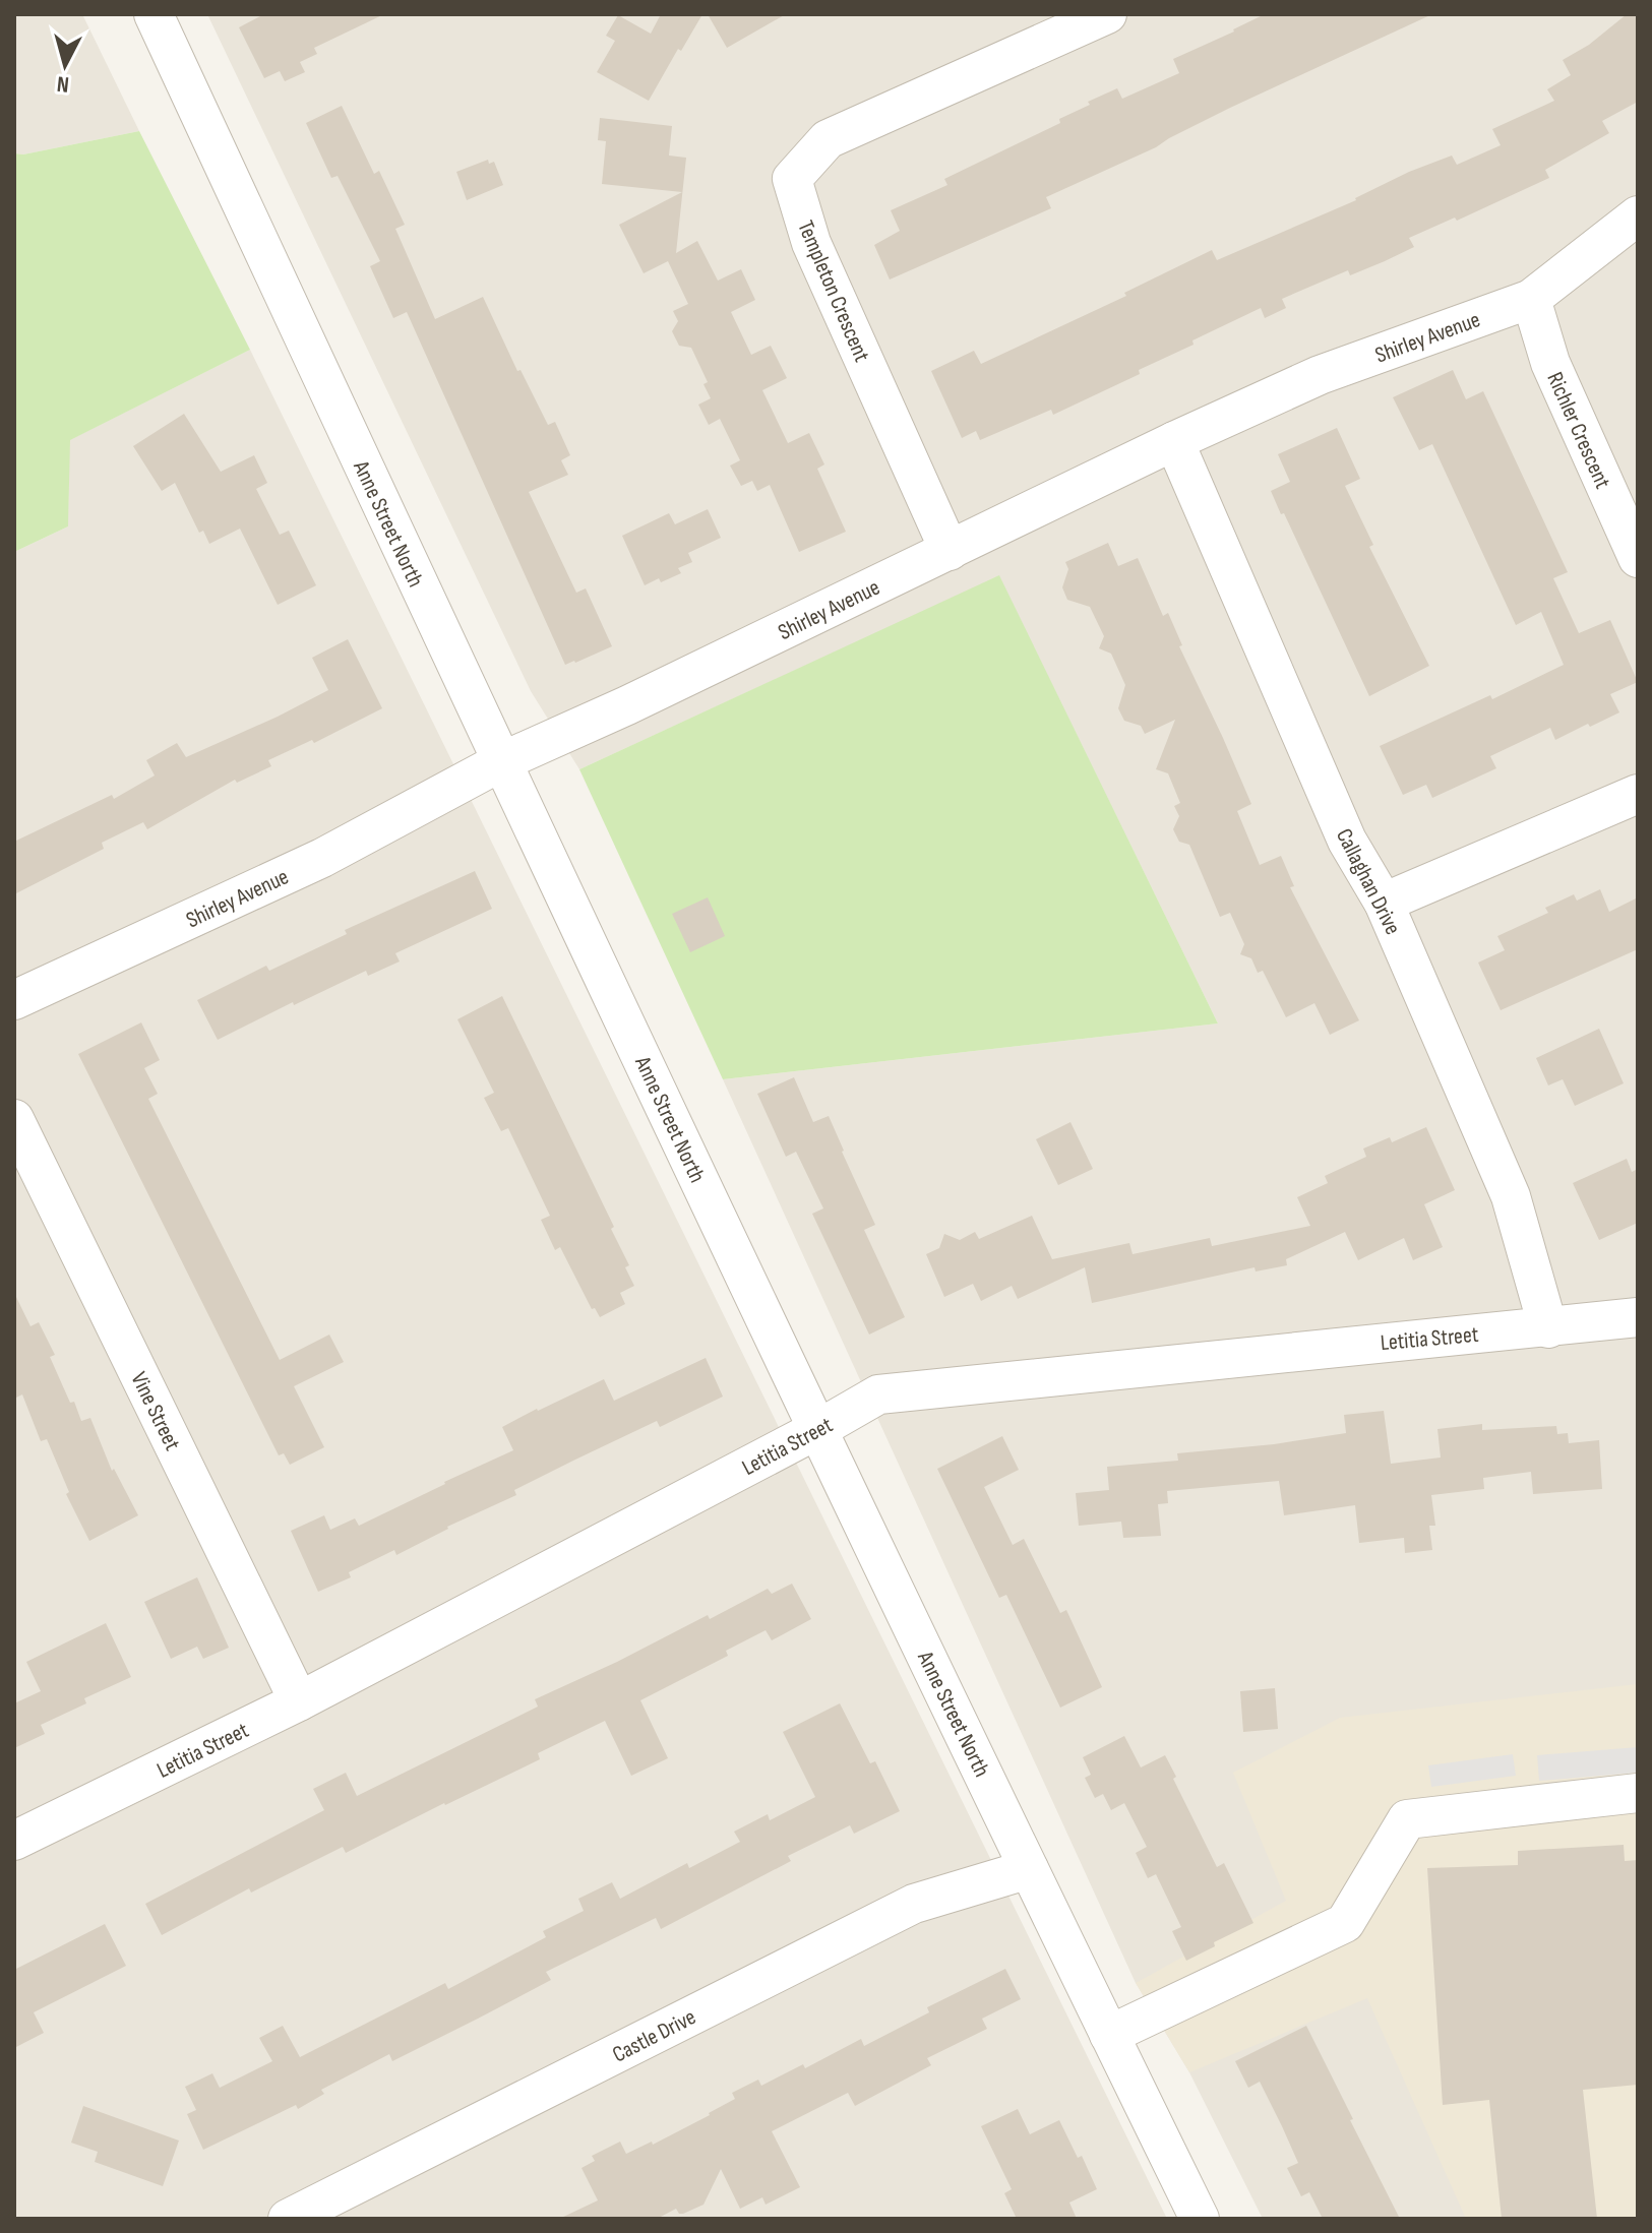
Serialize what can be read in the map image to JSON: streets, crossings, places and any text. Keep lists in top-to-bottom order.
{
  "streets": {
    "street": [
      "Templeton Crescent",
      "Shirley Avenue",
      "Richler Crescent",
      "Anne Street North",
      "Callaghan Drive",
      "Letitia Street",
      "Vine Street",
      "Castle Drive"
    ]
  },
  "crossings": [
    ["Templeton Crescent", "Shirley Avenue"],
    ["Shirley Avenue", "Richler Crescent"],
    ["Shirley Avenue", "Anne Street North"],
    ["Shirley Avenue", "Callaghan Drive"],
    ["Anne Street North", "Letitia Street"],
    ["Anne Street North", "Castle Drive"],
    ["Callaghan Drive", "Letitia Street"],
    ["Letitia Street", "Vine Street"]
  ],
  "north": "bottom"
}
